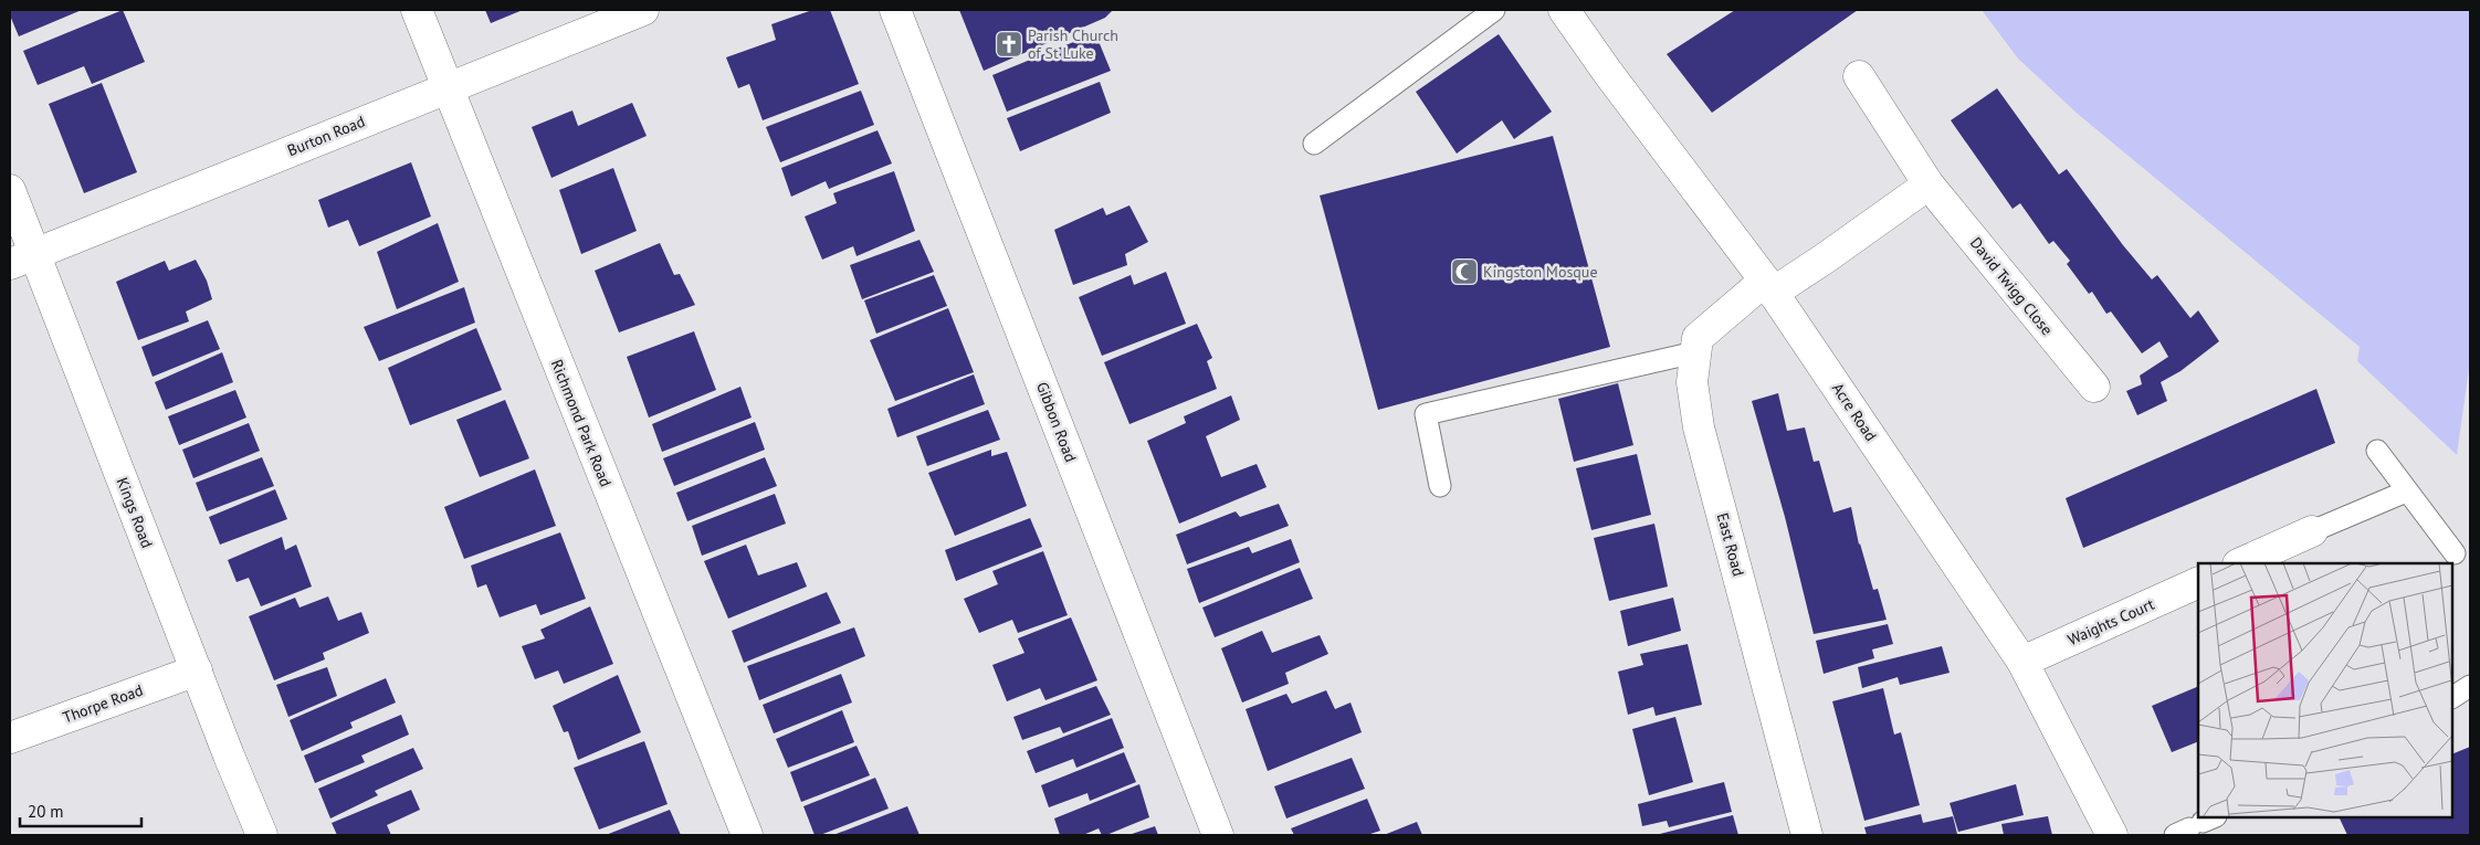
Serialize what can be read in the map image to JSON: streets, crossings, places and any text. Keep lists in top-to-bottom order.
{
  "streets": {
    "street": [
      "Burton Road",
      "David Twigg Close",
      "Acre Road",
      "Gibbon Road",
      "Richmond Park Road",
      "Kings Road",
      "East Road",
      "Waights Court",
      "Thorpe Road"
    ]
  },
  "crossings": [
    ["Burton Road", "Richmond Park Road"],
    ["Burton Road", "Kings Road"],
    ["Acre Road", "East Road"],
    ["Acre Road", "Waights Court"],
    ["Kings Road", "Thorpe Road"]
  ],
  "places": {
    "church": ["Parish Church of St Luke"],
    "mosque": ["Kingston Mosque"]
  },
  "scale_bar": "20 m"
}
